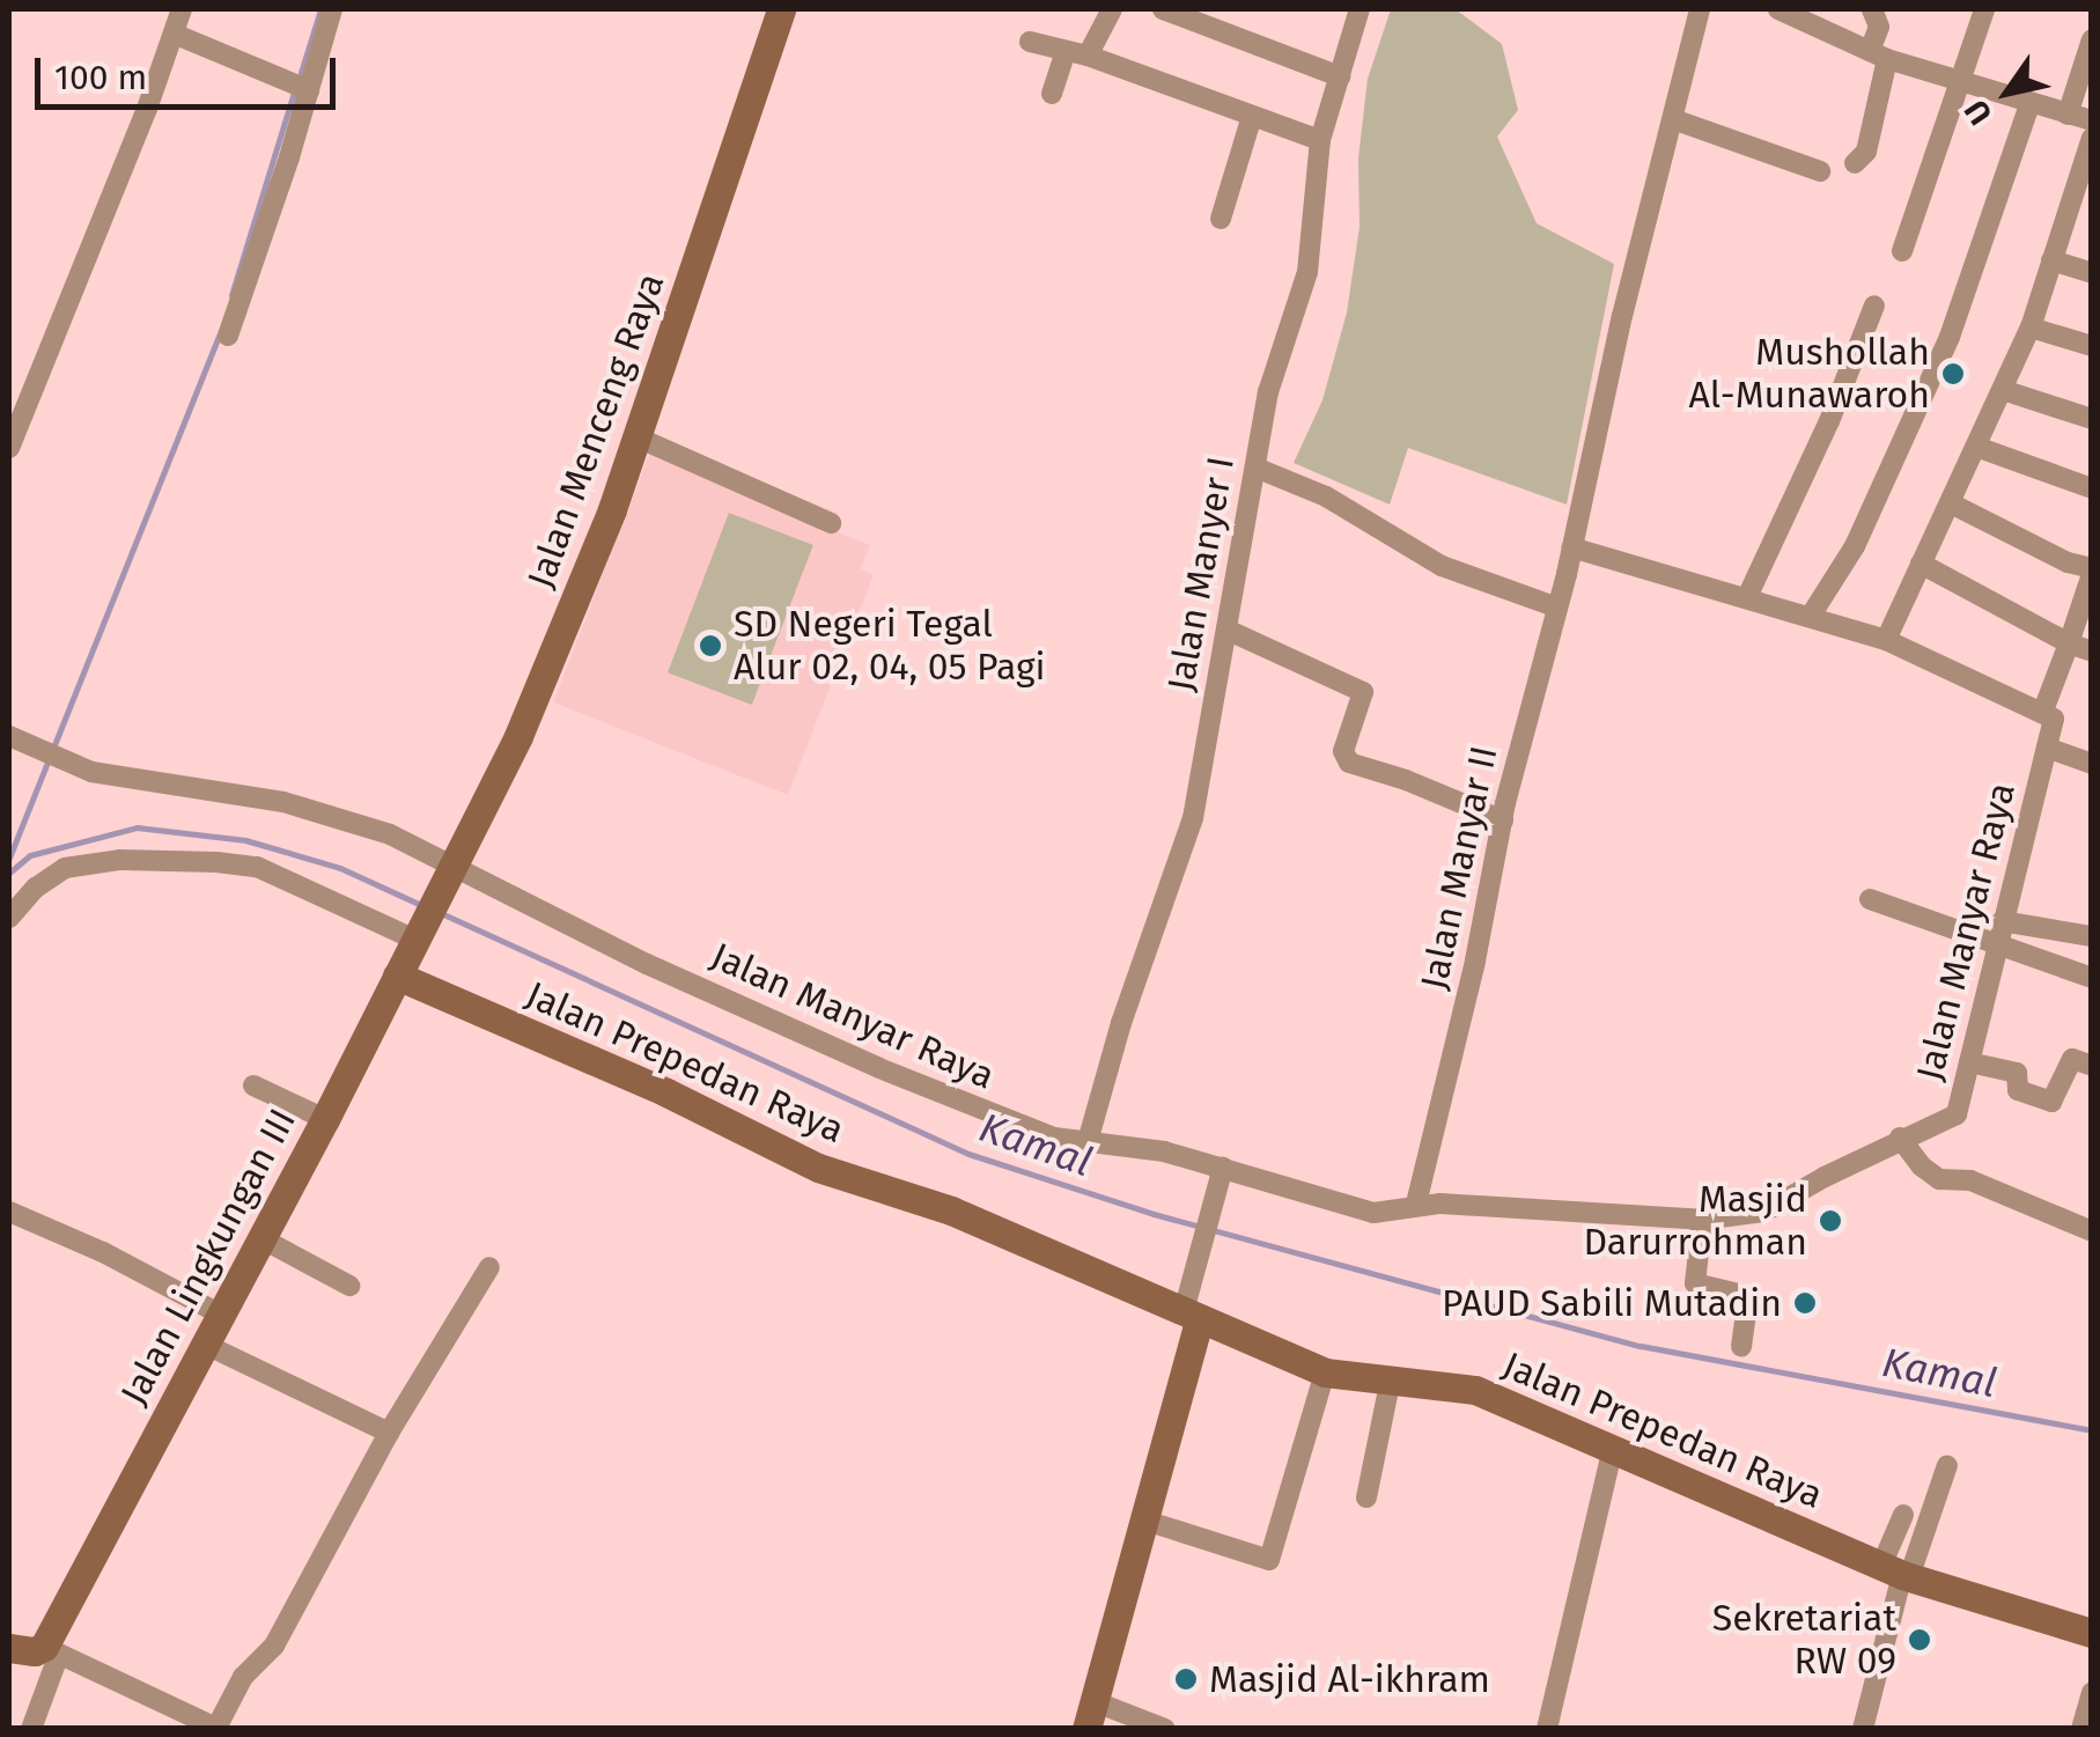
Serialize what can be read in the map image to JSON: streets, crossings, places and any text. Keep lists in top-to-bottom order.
{
  "streets": {
    "street": [
      "Jalan Menceng Raya",
      "Jalan Manyer I",
      "Jalan Manyar II",
      "Jalan Manyar Raya",
      "Jalan Prepedan Raya",
      "Jalan Lingkungan III"
    ]
  },
  "crossings": [
    ["Jalan Menceng Raya", "Jalan Manyar Raya"],
    ["Jalan Menceng Raya", "Jalan Lingkungan III"],
    ["Jalan Manyer I", "Jalan Manyar Raya"],
    ["Jalan Manyar II", "Jalan Manyar Raya"],
    ["Jalan Manyar Raya", "Jalan Lingkungan III"],
    ["Jalan Prepedan Raya", "Jalan Lingkungan III"]
  ],
  "water": ["Kamal"],
  "places": [
    "Mushollah Al-Munawaroh",
    "SD Negeri Tegal Alur 02, 04, 05 Pagi",
    "Masjid Darurrohman",
    "PAUD Sabili Mutadin",
    "Sekretariat RW 09",
    "Masjid Al-ikhram"
  ],
  "scale_bar": "100 m",
  "north": "bottom left"
}
